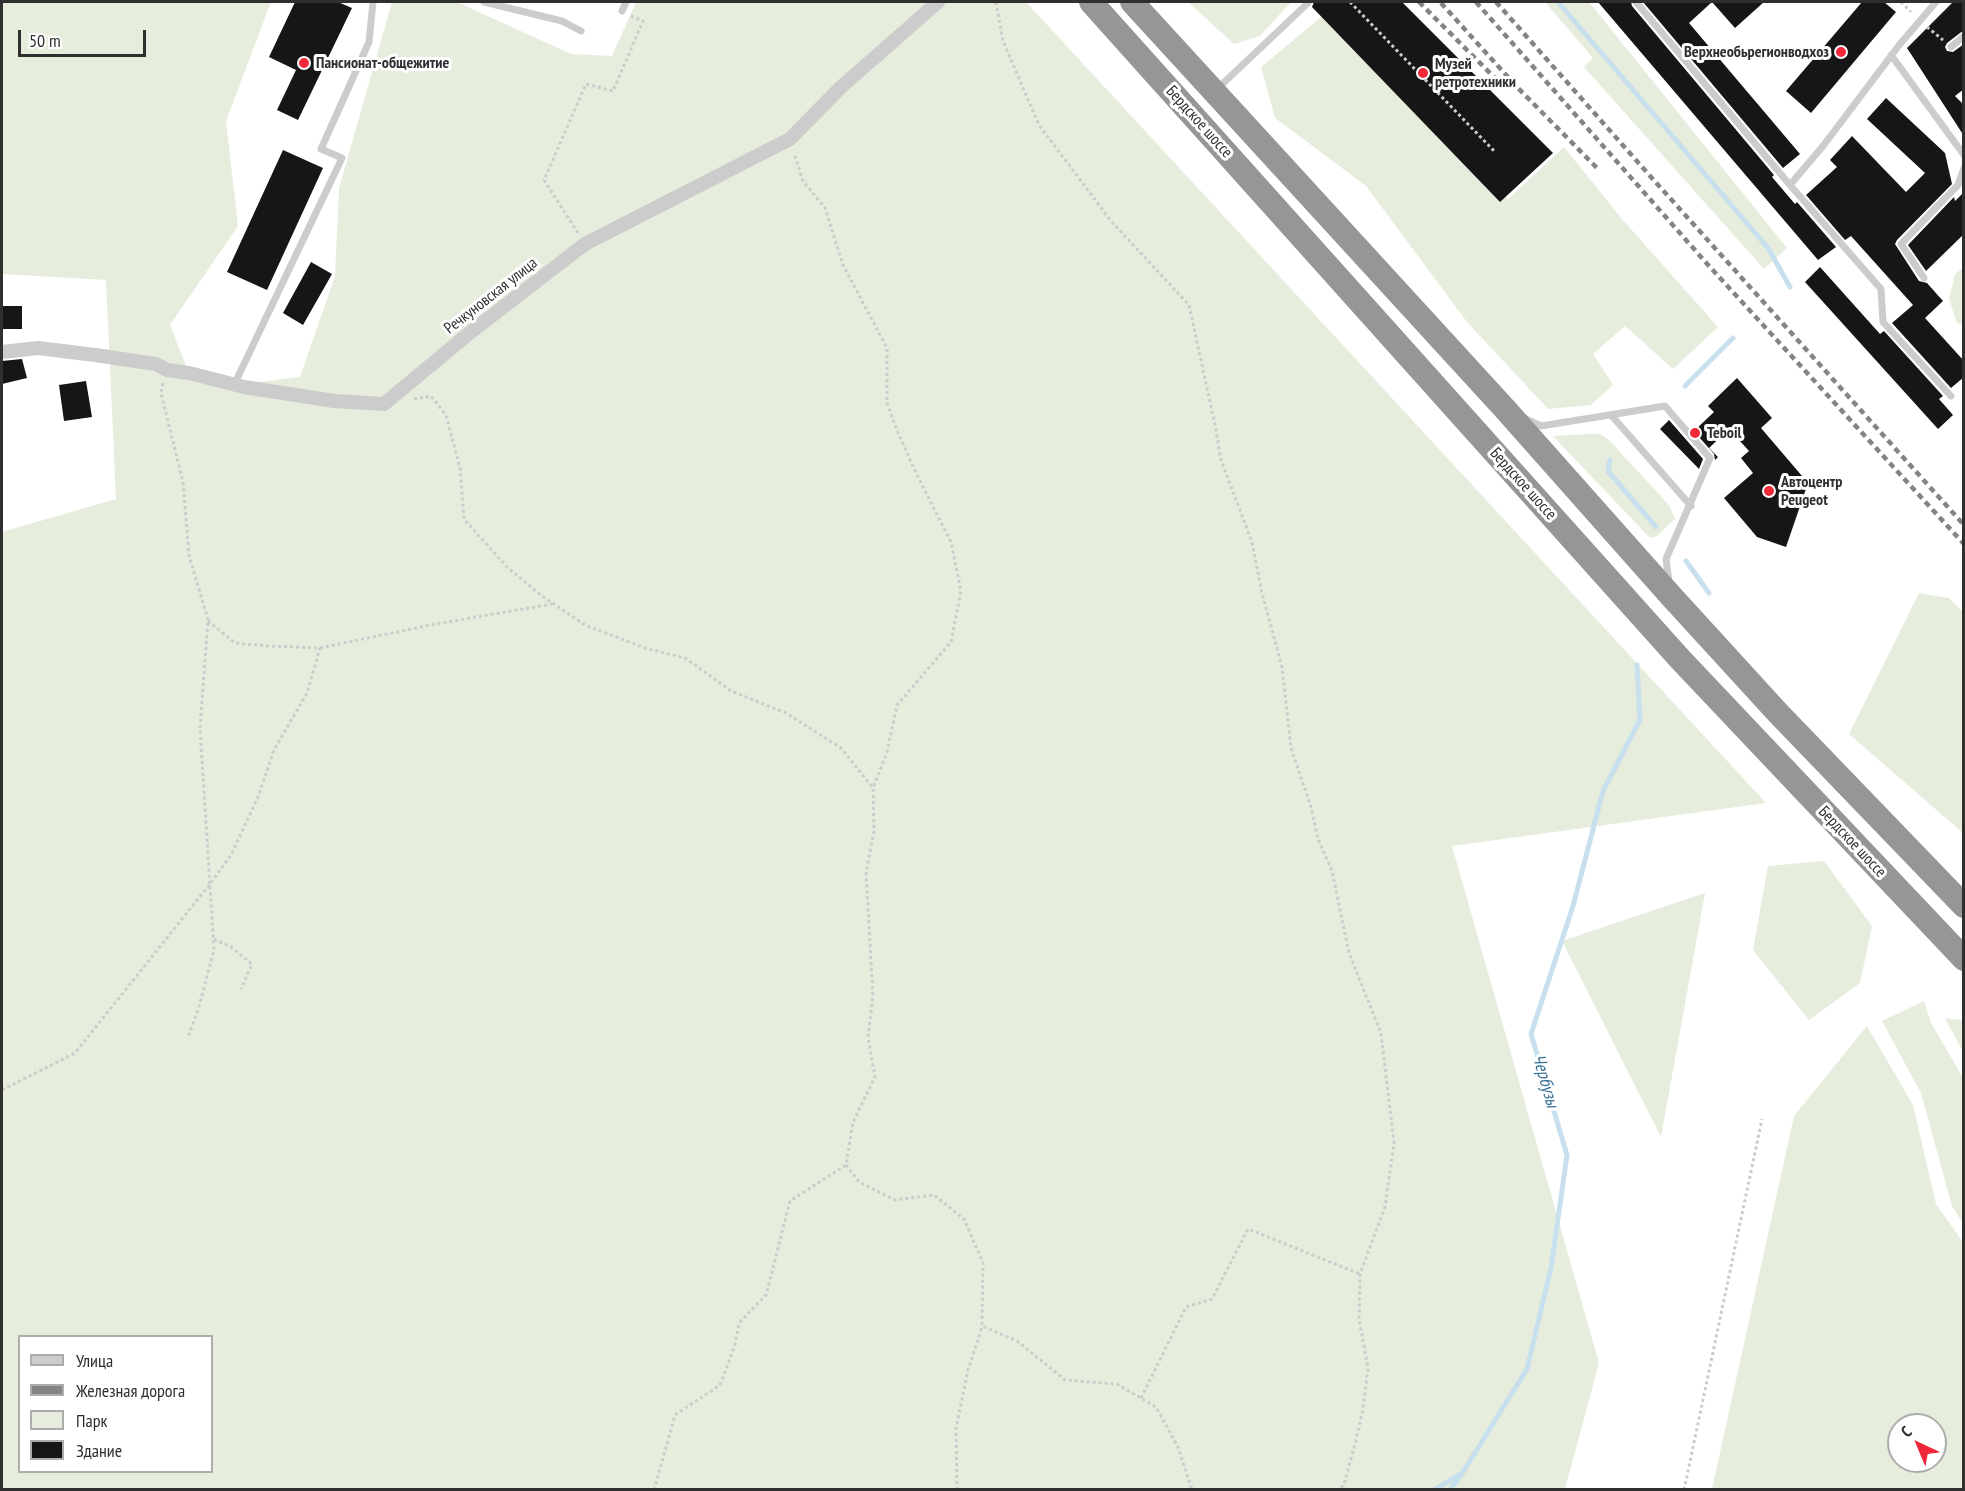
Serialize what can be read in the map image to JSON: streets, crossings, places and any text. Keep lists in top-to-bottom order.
{
  "streets": {
    "highway": ["Бердское шоссе"],
    "street": ["Речкуновская улица"]
  },
  "water": ["Чербузы"],
  "places": [
    "Верхнеобьрегионводхоз",
    "Пансионат-общежитие",
    "Музей ретротехники",
    "Teboil",
    "Автоцентр Peugeot"
  ],
  "legend": [
    "Улица",
    "Железная дорога",
    "Парк",
    "Здание"
  ],
  "scale_bar": "50 m",
  "north": "top left"
}
